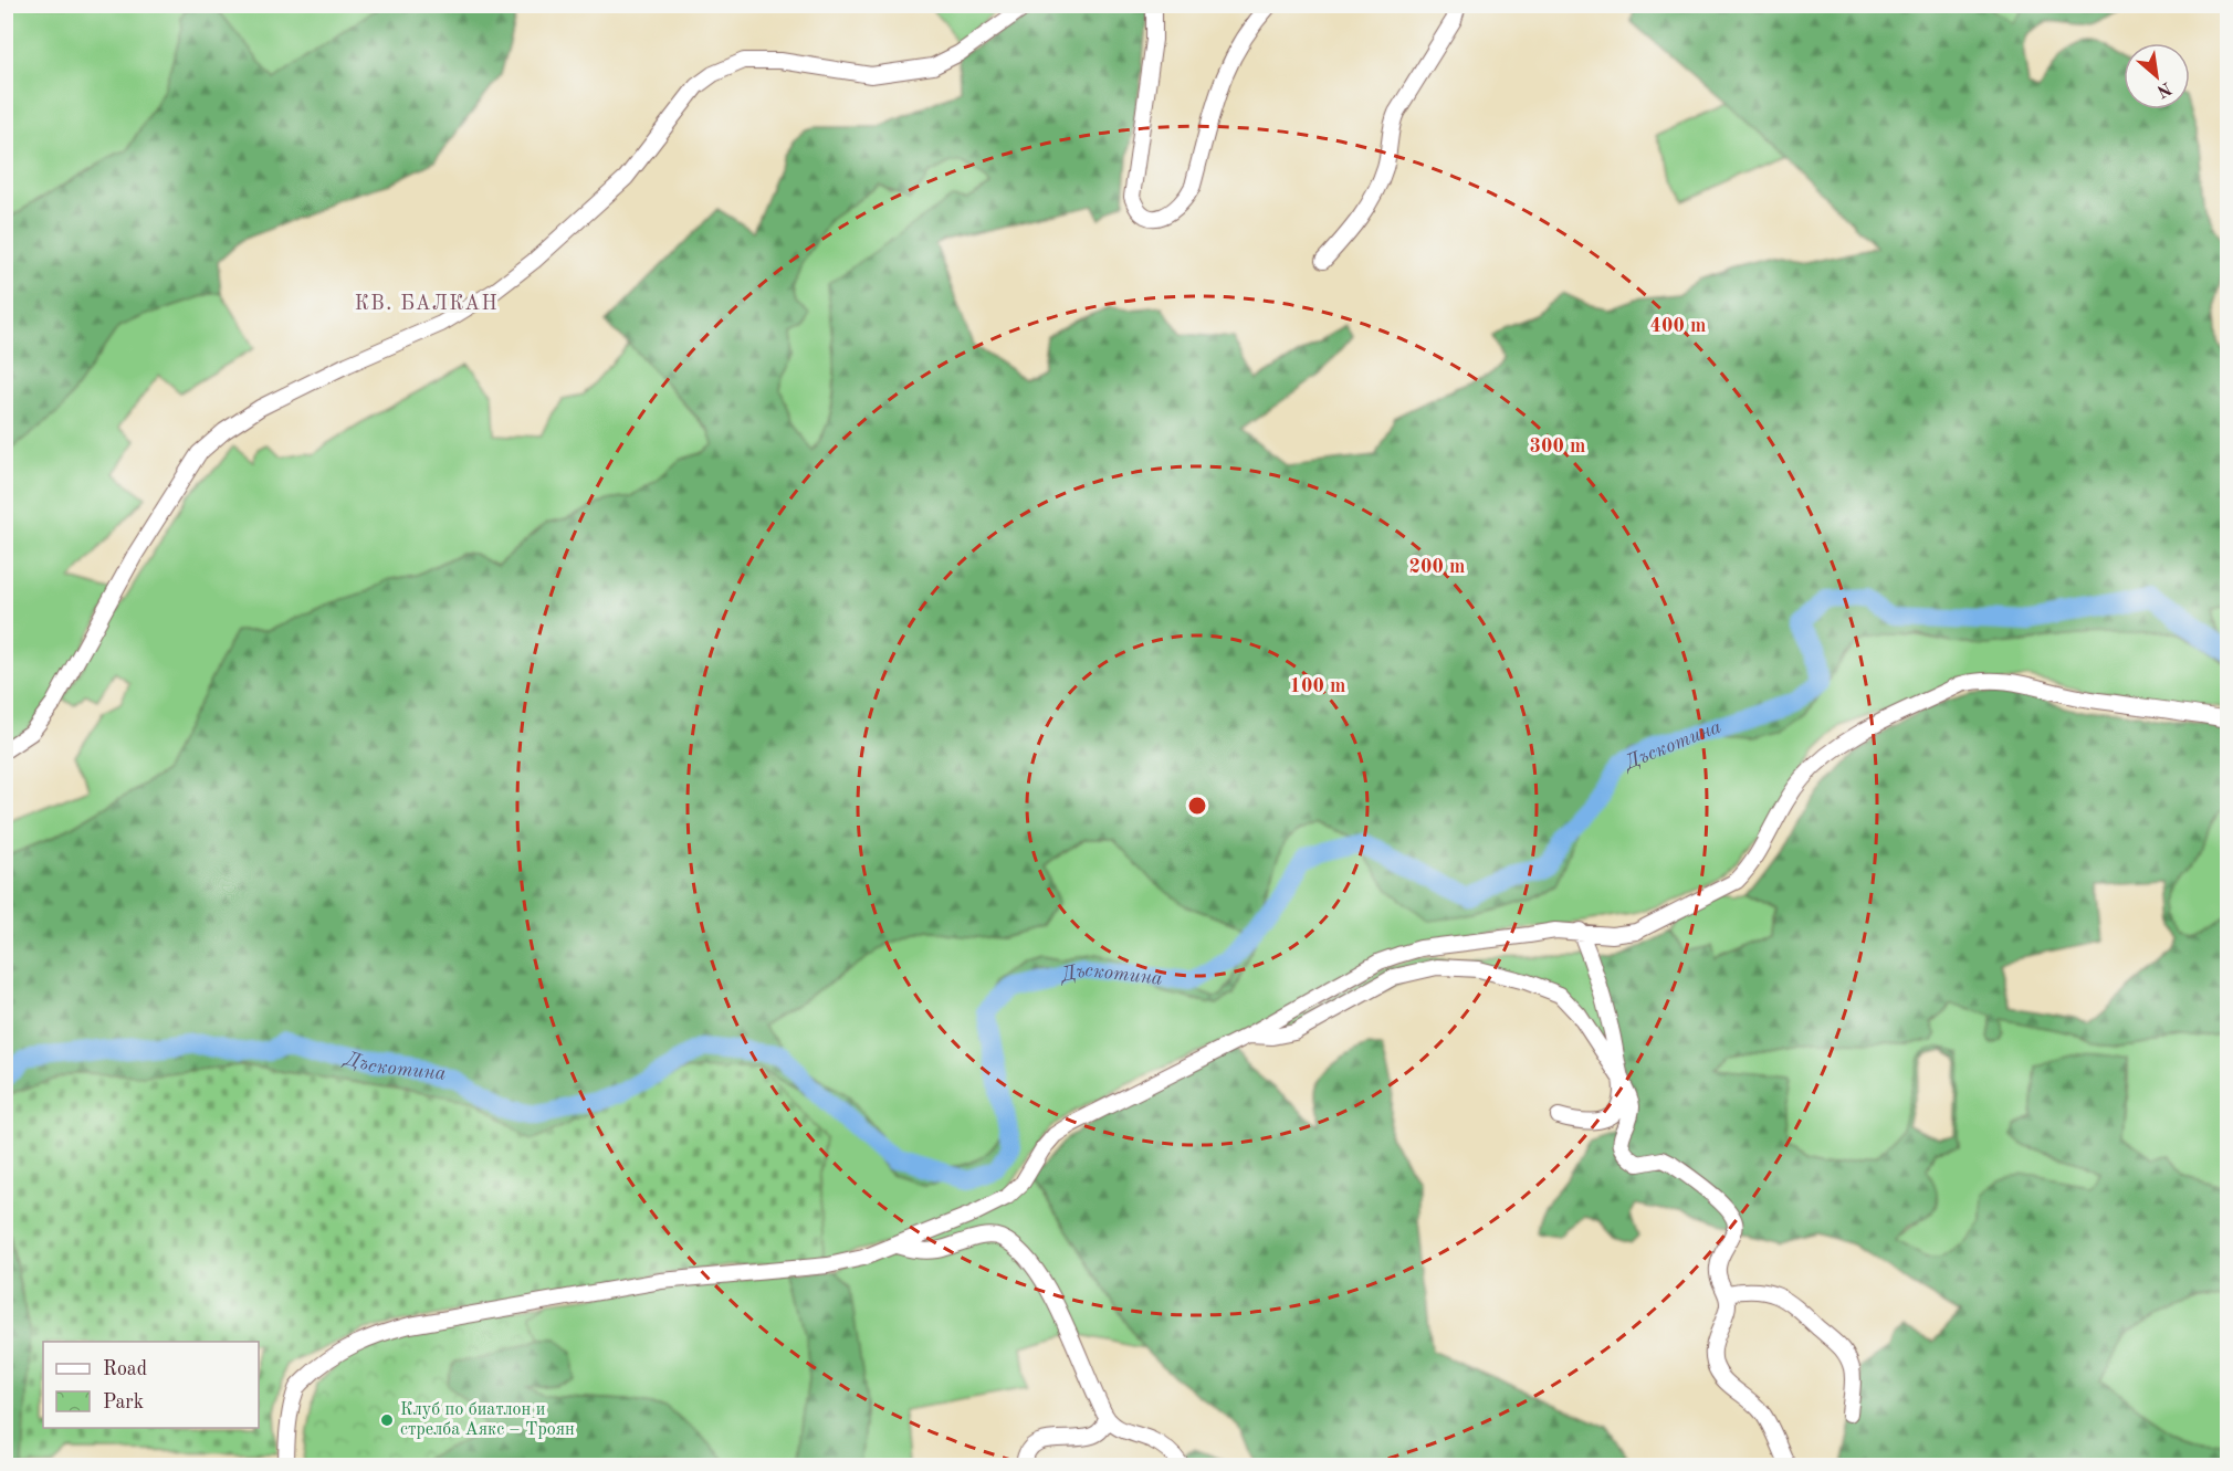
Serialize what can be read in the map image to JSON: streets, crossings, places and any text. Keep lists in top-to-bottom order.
{
  "districts": ["КВ. БАЛКАН"],
  "water": ["Дъскотина"],
  "places": ["Клуб по биатлон и стрелба Аякс – Троян"],
  "legend": ["Road", "Park"],
  "north": "bottom right",
  "rings": [
    "400 m",
    "300 m",
    "200 m",
    "100 m"
  ]
}
